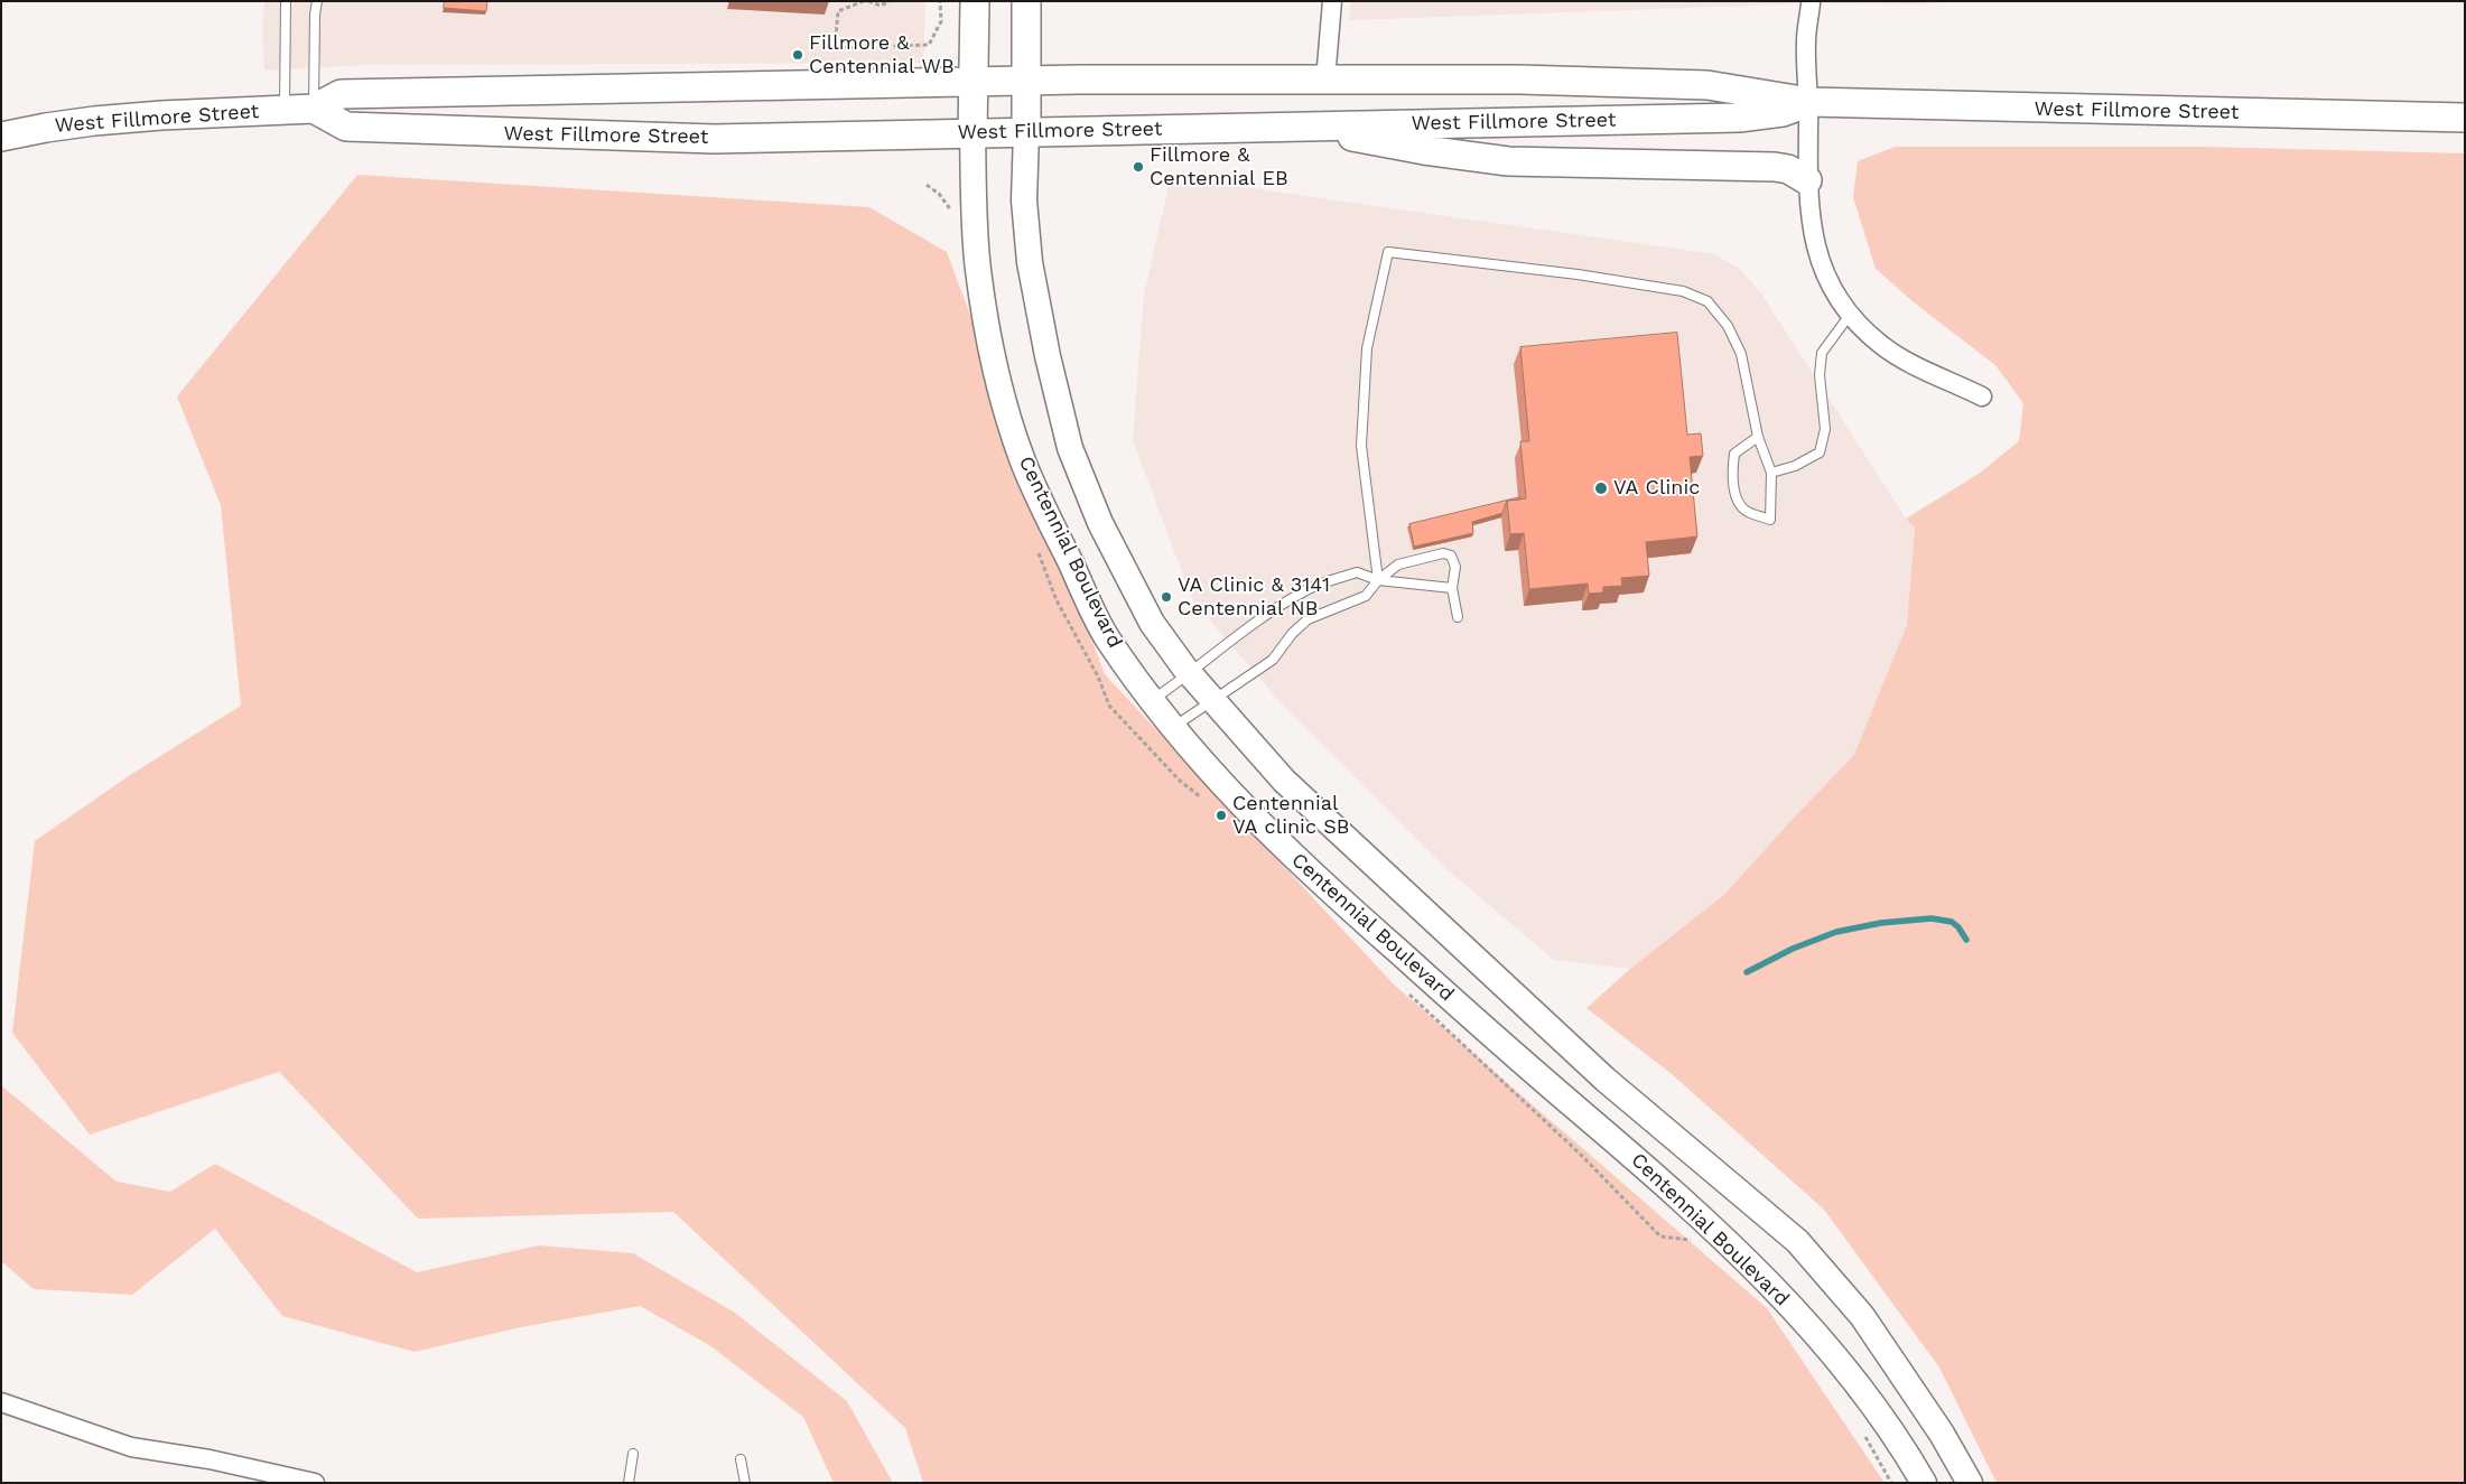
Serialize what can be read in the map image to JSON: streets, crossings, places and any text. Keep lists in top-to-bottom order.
{
  "streets": {
    "main road": ["West Fillmore Street", "Centennial Boulevard"]
  },
  "crossings": [
    ["West Fillmore Street", "Centennial Boulevard"]
  ],
  "places": [
    "Fillmore & Centennial WB",
    "Fillmore & Centennial EB",
    "VA Clinic",
    "VA Clinic & 3141 Centennial NB",
    "Centennial VA clinic SB"
  ]
}
